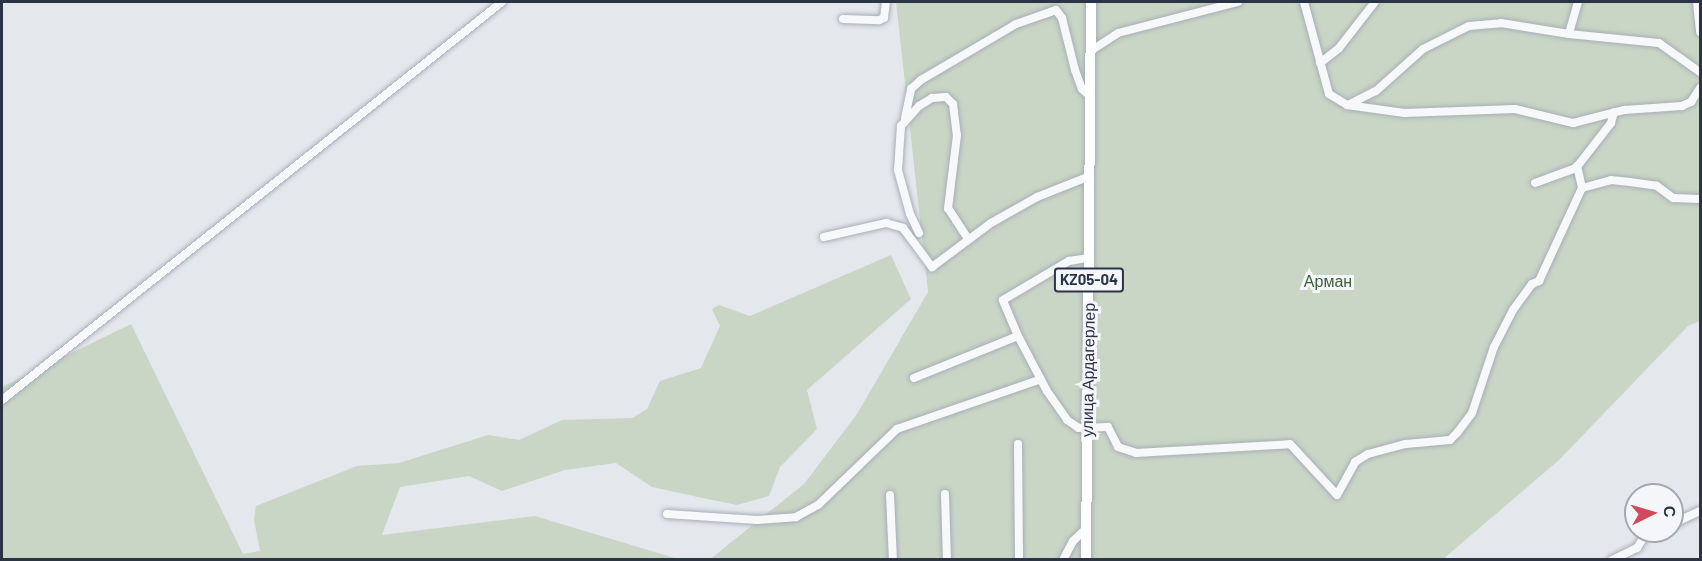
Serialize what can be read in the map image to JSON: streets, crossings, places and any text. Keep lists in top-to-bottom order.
{
  "streets": {
    "main road": ["KZ05-04", "улица Ардагерлер"]
  },
  "parks": ["Арман"],
  "north": "right"
}
